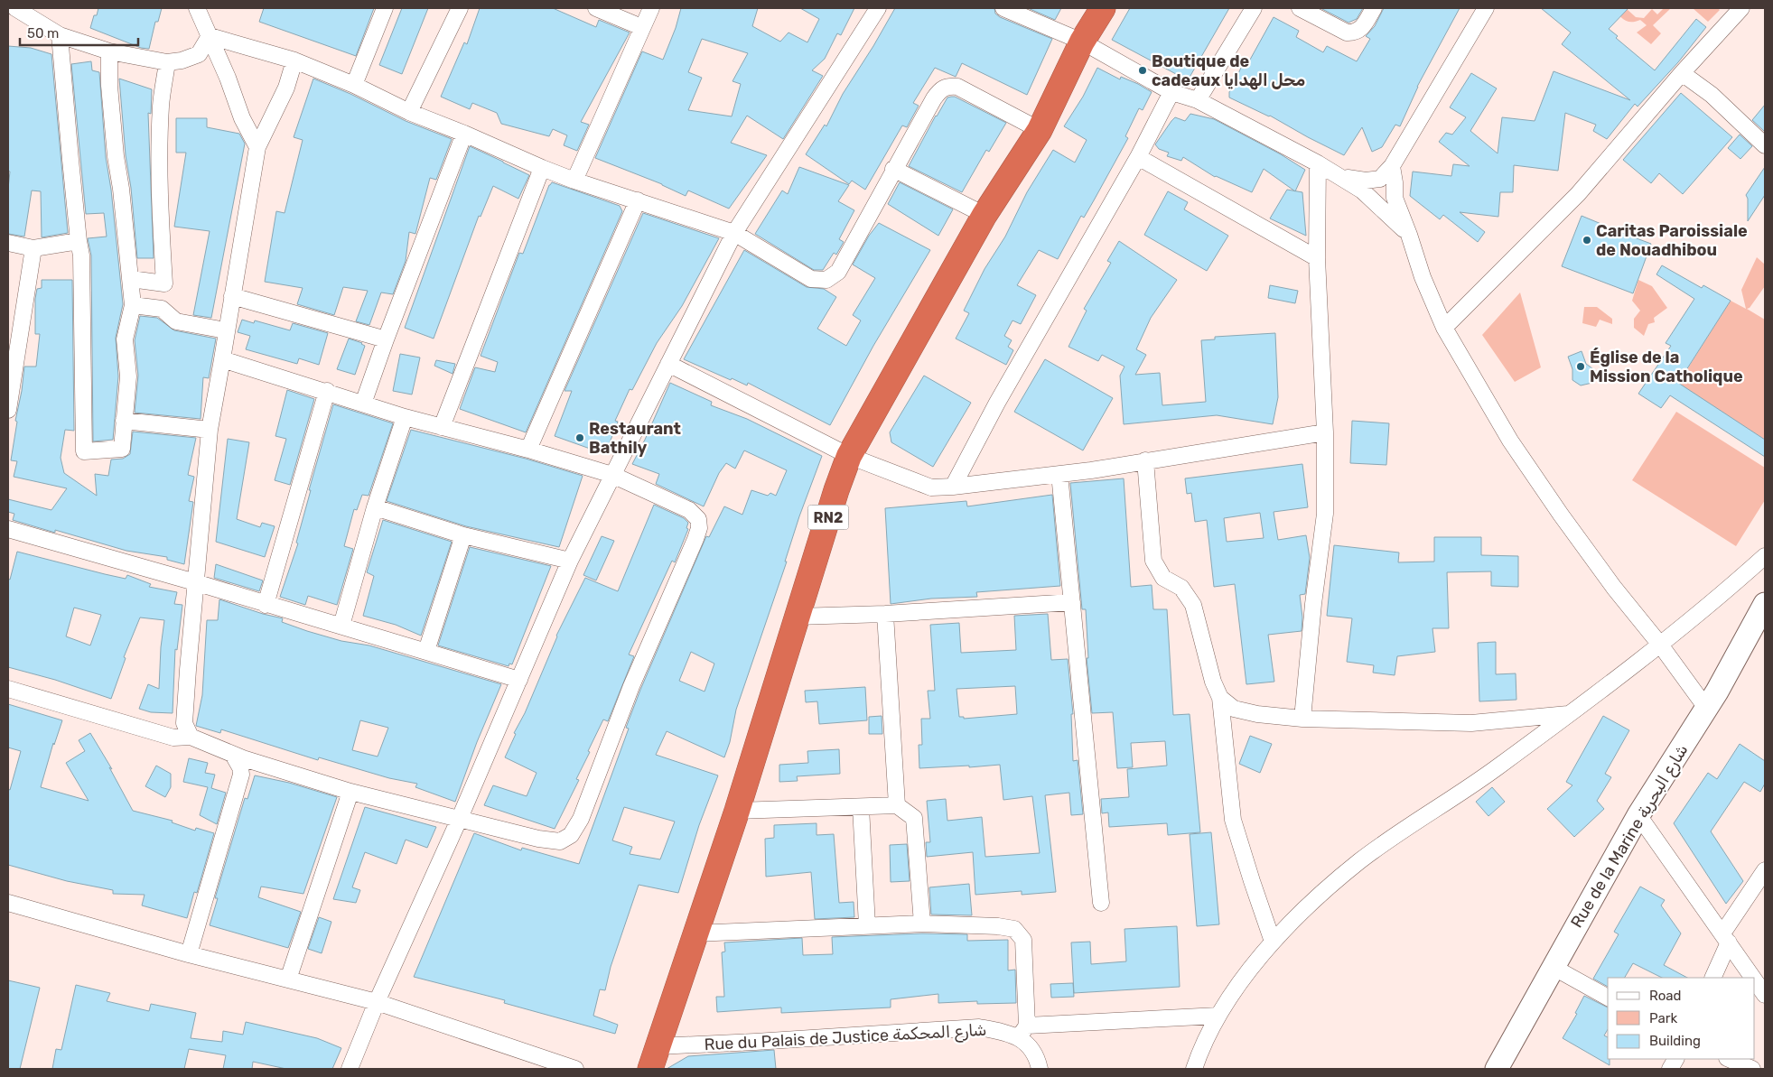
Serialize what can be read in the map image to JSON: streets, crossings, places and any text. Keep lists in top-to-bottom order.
{
  "streets": {
    "highway": ["RN2"],
    "street": ["Rue de la Marine شارع البحرية", "Rue du Palais de Justice شارع المحكمة"]
  },
  "crossings": [
    ["RN2", "Rue du Palais de Justice شارع المحكمة"]
  ],
  "places": [
    "Boutique de cadeaux محل الهدايا",
    "Caritas Paroissiale de Nouadhibou",
    "Église de la Mission Catholique",
    "Restaurant Bathily"
  ],
  "legend": ["Road", "Park", "Building"],
  "scale_bar": "50 m"
}
